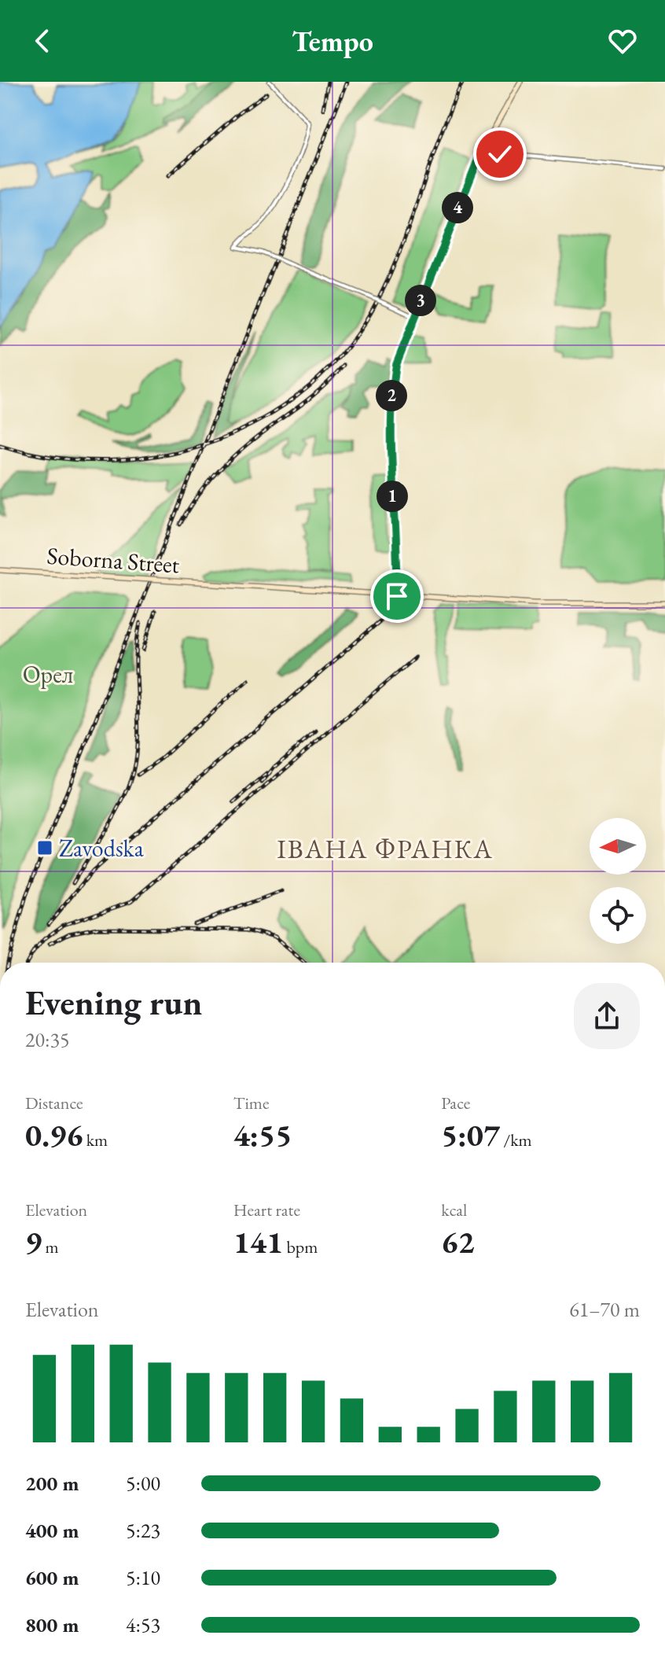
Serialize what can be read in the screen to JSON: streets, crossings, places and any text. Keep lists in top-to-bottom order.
{
  "streets": {
    "main road": ["Soborna Street"]
  },
  "districts": ["ІВАНА ФРАНКА"],
  "parks": ["Орел"],
  "places": {
    "transit": ["Zavodska"]
  },
  "north": "left",
  "page": {
    "header": "Tempo",
    "pins": [
      "4",
      "3",
      "2",
      "1"
    ],
    "heading": ["Evening run", "20:35"],
    "stats": [
      ["Distance", "0.96 km"],
      ["Time", "4:55"],
      ["Pace", "5:07 /km"],
      ["Elevation", "9 m"],
      ["Heart rate", "141 bpm"],
      ["kcal", "62"]
    ],
    "chart": ["Elevation", "61–70 m"],
    "list": [
      {
        "name": "200 m",
        "note": "5:00"
      },
      {
        "name": "400 m",
        "note": "5:23"
      },
      {
        "name": "600 m",
        "note": "5:10"
      },
      {
        "name": "800 m",
        "note": "4:53"
      }
    ]
  }
}
